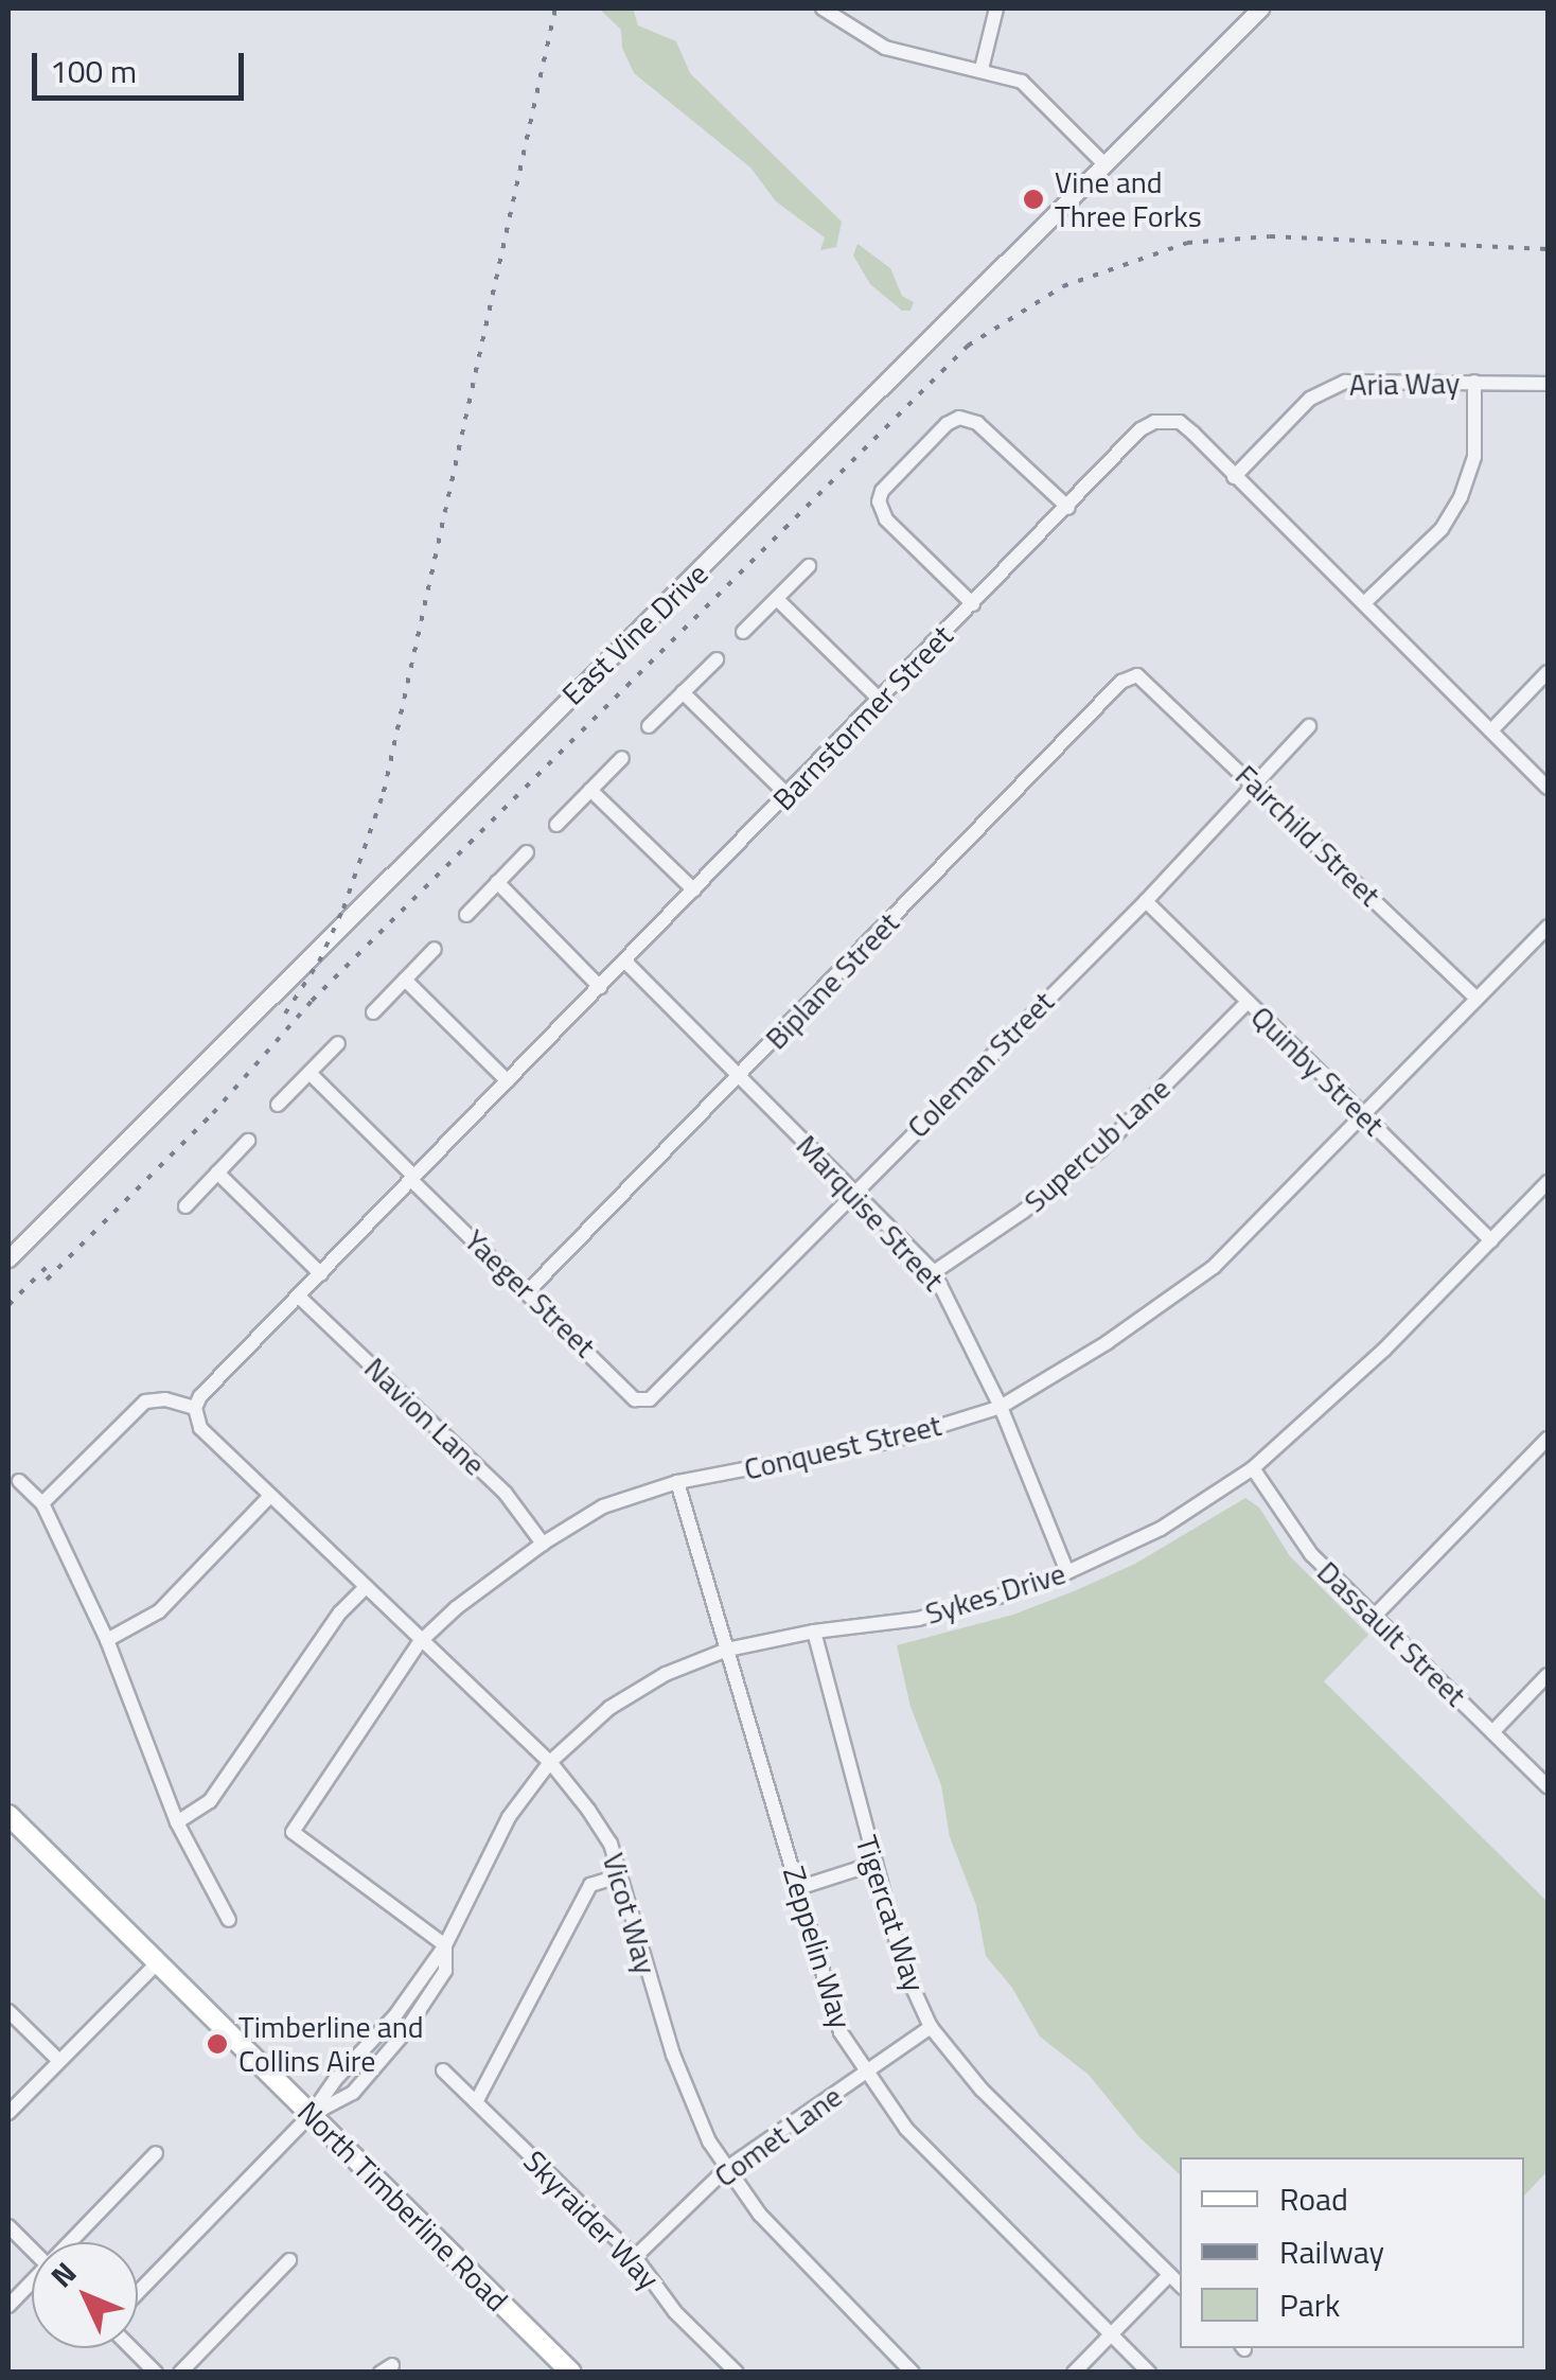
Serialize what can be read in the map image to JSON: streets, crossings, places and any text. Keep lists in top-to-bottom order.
{
  "streets": {
    "main road": ["North Timberline Road"],
    "street": [
      "Aria Way",
      "East Vine Drive",
      "Barnstormer Street",
      "Fairchild Street",
      "Biplane Street",
      "Coleman Street",
      "Quinby Street",
      "Supercub Lane",
      "Marquise Street",
      "Yaeger Street",
      "Navion Lane",
      "Conquest Street",
      "Sykes Drive",
      "Dassault Street",
      "Vicot Way",
      "Tigercat Way",
      "Zeppelin Way",
      "Comet Lane",
      "Skyraider Way"
    ]
  },
  "crossings": [
    ["Aria Way", "Barnstormer Street"],
    ["Barnstormer Street", "Marquise Street"],
    ["Barnstormer Street", "Yaeger Street"],
    ["Barnstormer Street", "Navion Lane"],
    ["Barnstormer Street", "Vicot Way"],
    ["Fairchild Street", "Biplane Street"],
    ["Fairchild Street", "Coleman Street"],
    ["Fairchild Street", "Conquest Street"],
    ["Biplane Street", "Marquise Street"],
    ["Biplane Street", "Yaeger Street"],
    ["Coleman Street", "Quinby Street"],
    ["Coleman Street", "Marquise Street"],
    ["Coleman Street", "Yaeger Street"],
    ["Quinby Street", "Supercub Lane"],
    ["Quinby Street", "Conquest Street"],
    ["Quinby Street", "Sykes Drive"],
    ["Supercub Lane", "Marquise Street"],
    ["Marquise Street", "Conquest Street"],
    ["Marquise Street", "Sykes Drive"],
    ["Navion Lane", "Conquest Street"],
    ["Conquest Street", "Sykes Drive"],
    ["Conquest Street", "Vicot Way"],
    ["Conquest Street", "Zeppelin Way"],
    ["Sykes Drive", "Dassault Street"],
    ["Sykes Drive", "Vicot Way"],
    ["Sykes Drive", "Tigercat Way"],
    ["Sykes Drive", "Zeppelin Way"],
    ["Sykes Drive", "North Timberline Road"],
    ["Vicot Way", "Comet Lane"],
    ["Tigercat Way", "Comet Lane"],
    ["Zeppelin Way", "Comet Lane"],
    ["Comet Lane", "Skyraider Way"]
  ],
  "places": ["Vine and Three Forks", "Timberline and Collins Aire"],
  "legend": ["Road", "Railway", "Park"],
  "scale_bar": "100 m",
  "north": "top left"
}
